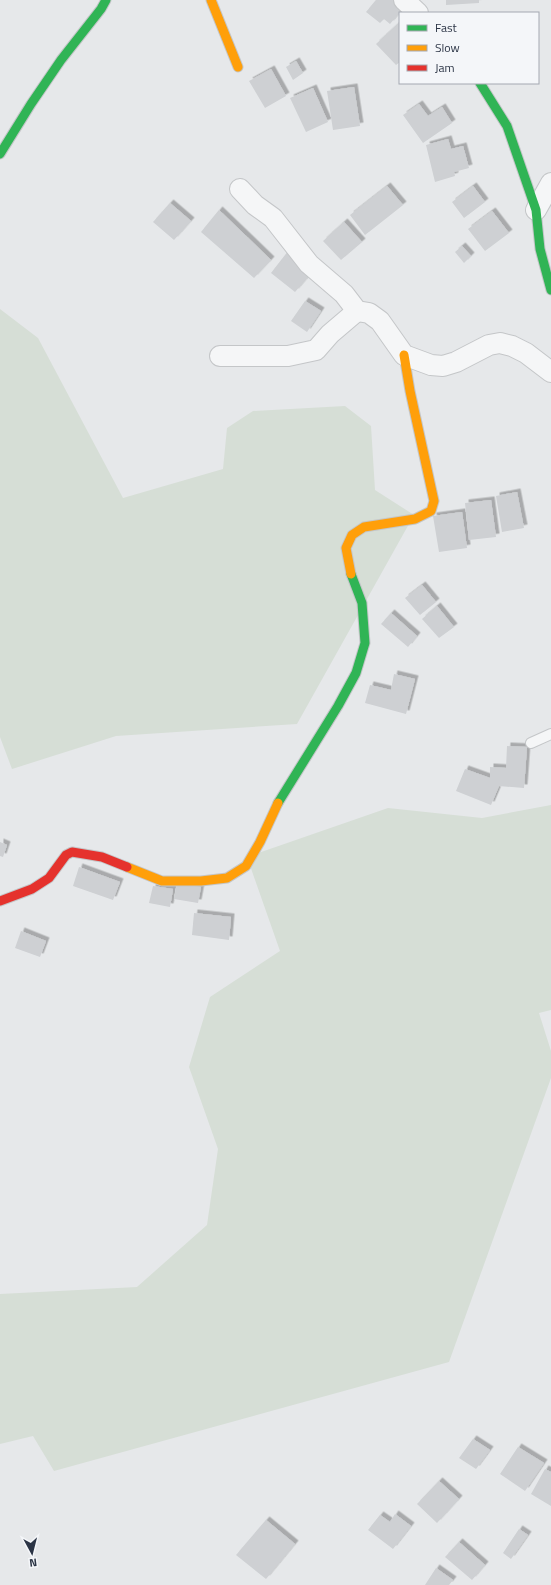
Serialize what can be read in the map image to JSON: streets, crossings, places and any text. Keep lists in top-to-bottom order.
{
  "legend": ["Fast", "Slow", "Jam"],
  "north": "bottom"
}
